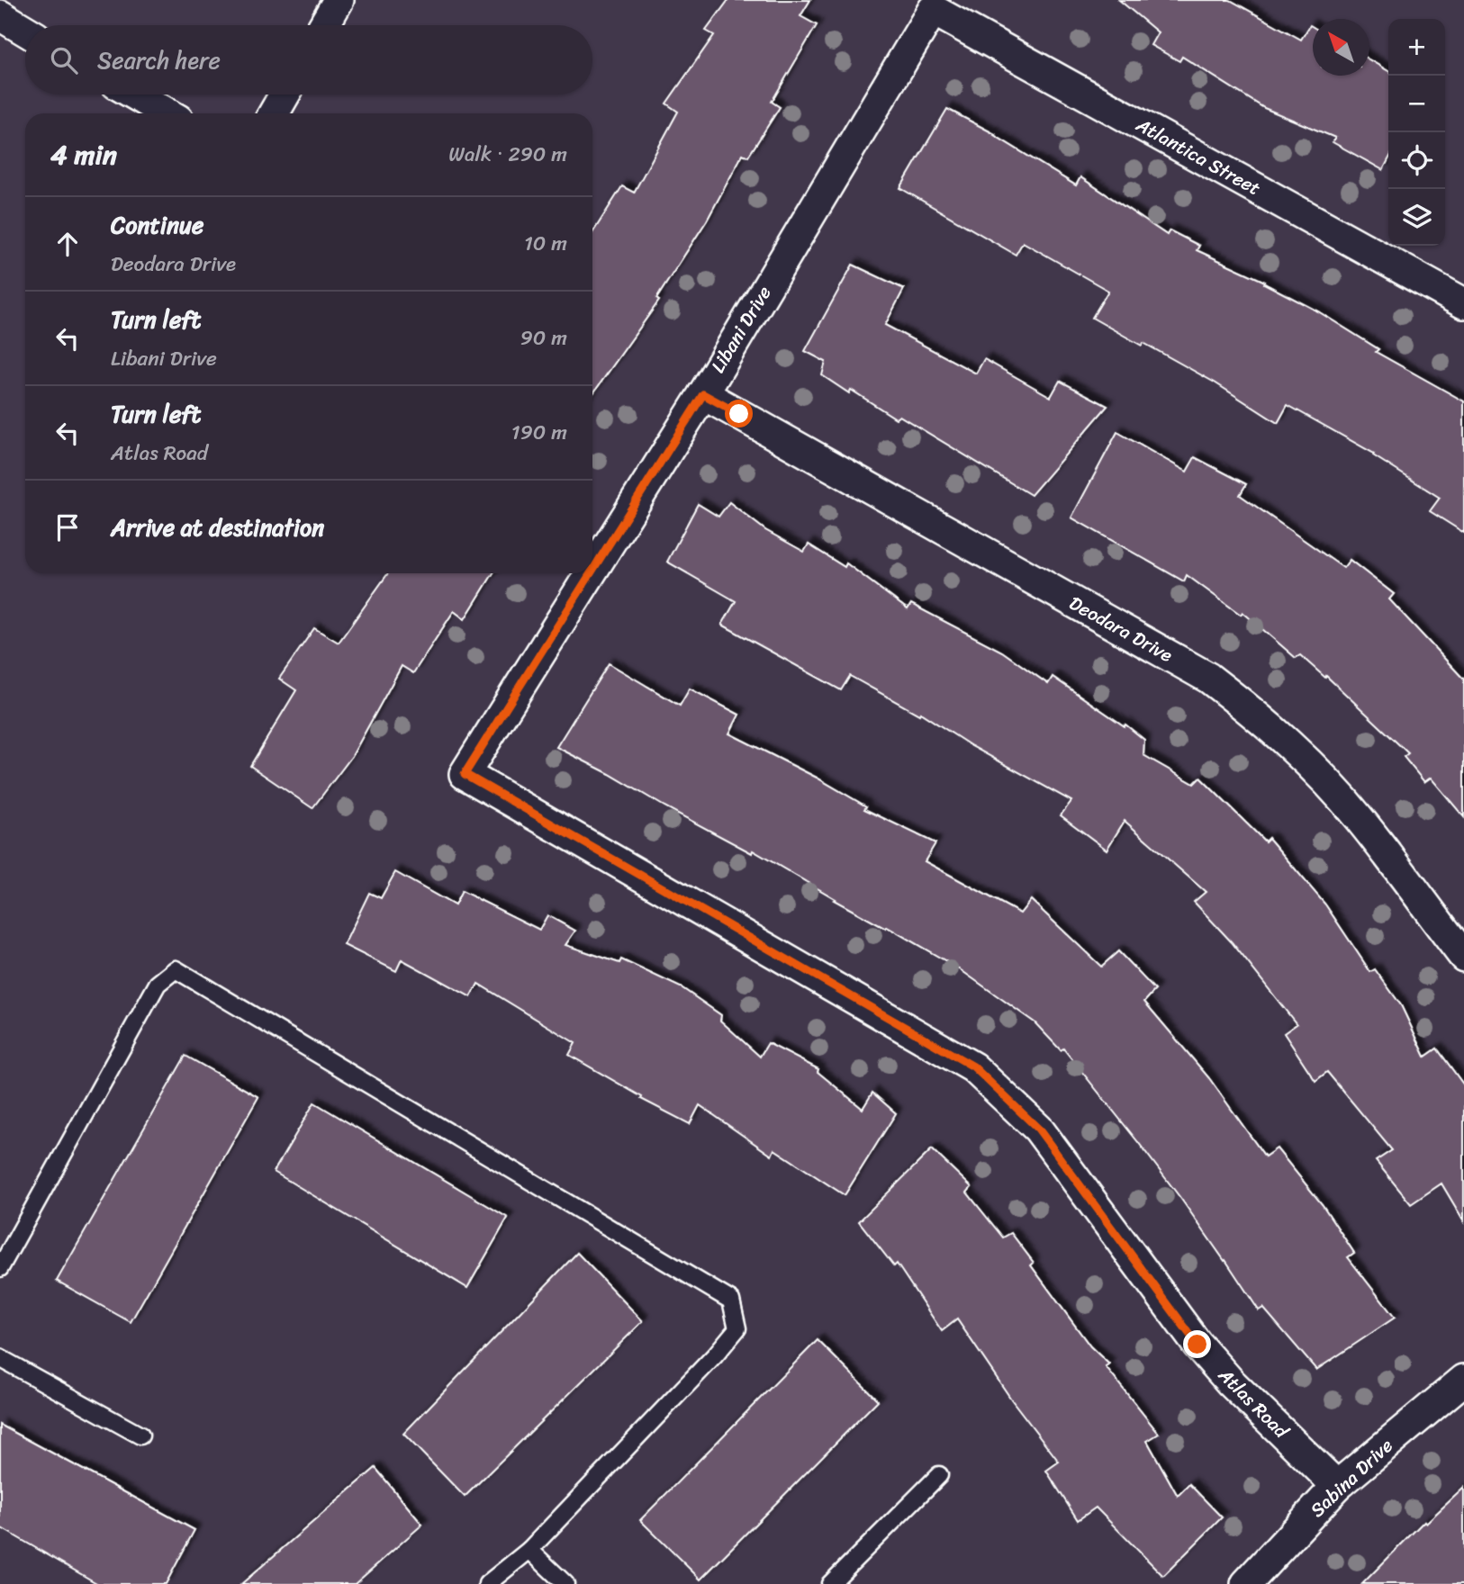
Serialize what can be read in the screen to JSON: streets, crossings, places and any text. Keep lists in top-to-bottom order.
{
  "streets": {
    "street": [
      "Atlantica Street",
      "Libani Drive",
      "Deodara Drive",
      "Atlas Road",
      "Sabina Drive"
    ]
  },
  "crossings": [
    ["Atlantica Street", "Libani Drive"],
    ["Libani Drive", "Deodara Drive"],
    ["Libani Drive", "Atlas Road"],
    ["Atlas Road", "Sabina Drive"]
  ],
  "north": "top left",
  "page": {
    "map_buttons": ["+", "−"],
    "search": "Search here",
    "heading": ["4 min", "Walk · 290 m"],
    "list": [
      ["Continue", "Deodara Drive", "10 m"],
      ["Turn left", "Libani Drive", "90 m"],
      ["Turn left", "Atlas Road", "190 m"],
      "Arrive at destination"
    ]
  }
}
